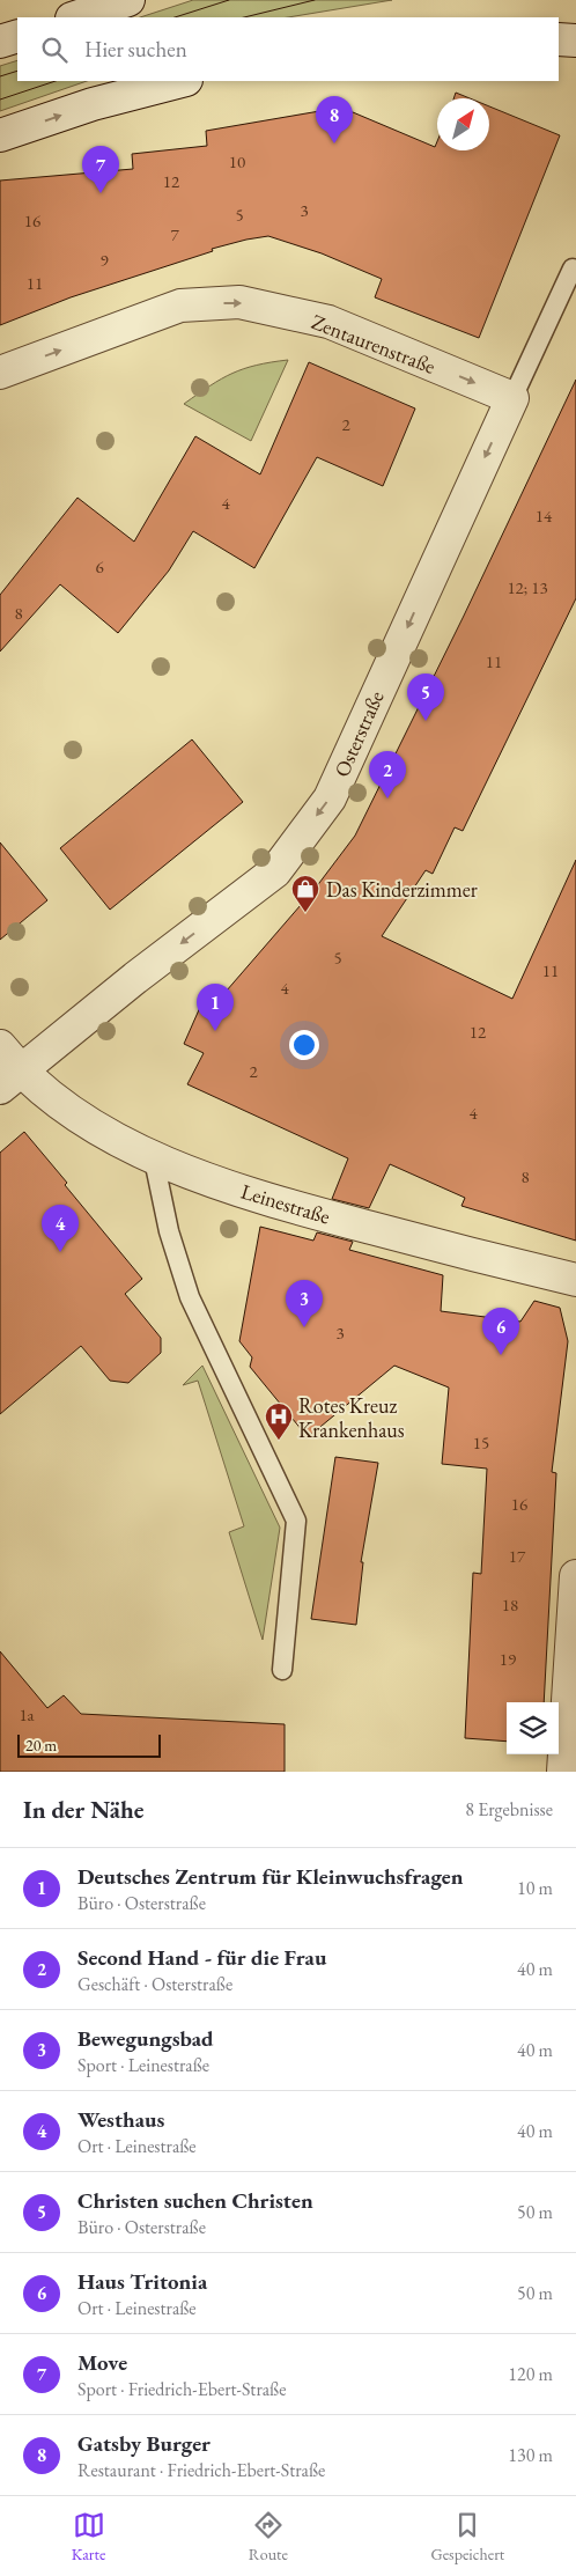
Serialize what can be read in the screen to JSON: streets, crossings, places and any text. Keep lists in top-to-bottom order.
{
  "streets": {
    "street": ["Zentaurenstraße", "Osterstraße", "Leinestraße"]
  },
  "crossings": [
    ["Zentaurenstraße", "Osterstraße"],
    ["Osterstraße", "Leinestraße"]
  ],
  "one_way": ["Osterstraße"],
  "places": {
    "shop": ["Das Kinderzimmer"],
    "hospital": ["Rotes Kreuz Krankenhaus"]
  },
  "house_numbers": [
    "10",
    "12",
    "3",
    "5",
    "16",
    "7",
    "9",
    "11",
    "2",
    "4",
    "14",
    "6",
    "12; 13",
    "8",
    "11",
    "5",
    "11",
    "4",
    "12",
    "2",
    "4",
    "8",
    "3",
    "15",
    "16",
    "17",
    "18",
    "19",
    "1a"
  ],
  "scale_bar": "20 m",
  "north": "top right",
  "page": {
    "search": "Hier suchen",
    "pins": [
      "8",
      "7",
      "5",
      "2",
      "1",
      "4",
      "3",
      "6"
    ],
    "scale": "20 m",
    "heading": ["In der Nähe", "8 Ergebnisse"],
    "list": [
      {
        "mark": "1",
        "name": "Deutsches Zentrum für Kleinwuchsfragen",
        "note": "Büro · Osterstraße",
        "value": "10 m"
      },
      {
        "mark": "2",
        "name": "Second Hand - für die Frau",
        "note": "Geschäft · Osterstraße",
        "value": "40 m"
      },
      {
        "mark": "3",
        "name": "Bewegungsbad",
        "note": "Sport · Leinestraße",
        "value": "40 m"
      },
      {
        "mark": "4",
        "name": "Westhaus",
        "note": "Ort · Leinestraße",
        "value": "40 m"
      },
      {
        "mark": "5",
        "name": "Christen suchen Christen",
        "note": "Büro · Osterstraße",
        "value": "50 m"
      },
      {
        "mark": "6",
        "name": "Haus Tritonia",
        "note": "Ort · Leinestraße",
        "value": "50 m"
      },
      {
        "mark": "7",
        "name": "Move",
        "note": "Sport · Friedrich-Ebert-Straße",
        "value": "120 m"
      },
      {
        "mark": "8",
        "name": "Gatsby Burger",
        "note": "Restaurant · Friedrich-Ebert-Straße",
        "value": "130 m"
      }
    ],
    "nav": ["Karte", "Route", "Gespeichert"]
  }
}
